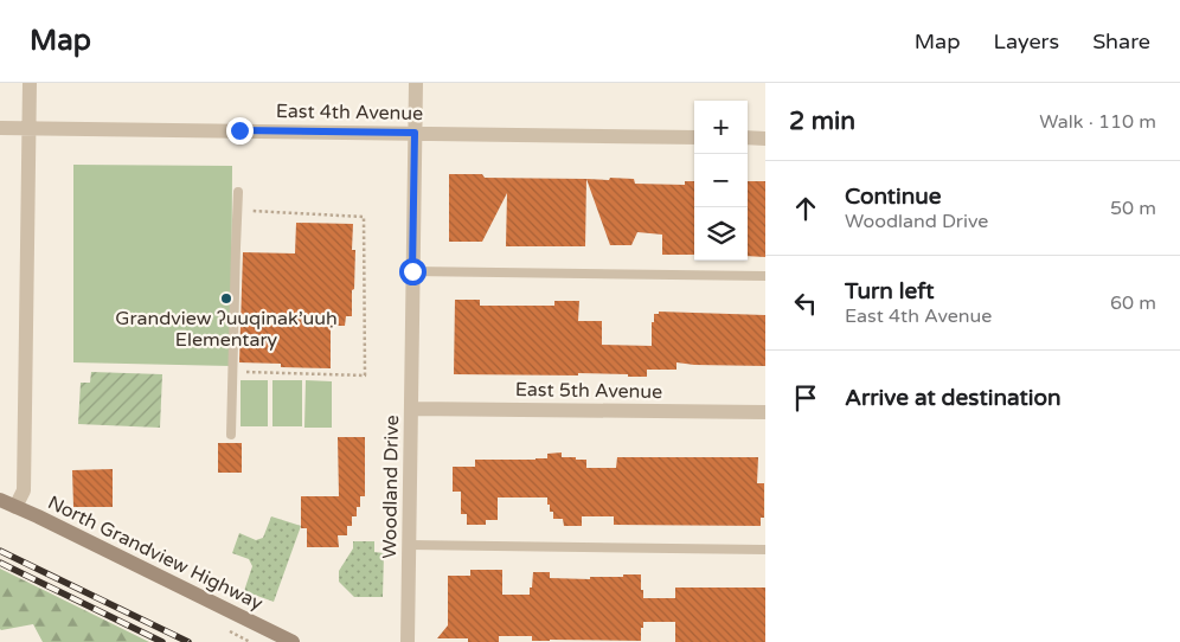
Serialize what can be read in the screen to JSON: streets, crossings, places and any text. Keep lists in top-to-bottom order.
{
  "streets": {
    "street": [
      "East 4th Avenue",
      "East 5th Avenue",
      "Woodland Drive",
      "North Grandview Highway"
    ]
  },
  "crossings": [
    ["East 4th Avenue", "Woodland Drive"],
    ["East 5th Avenue", "Woodland Drive"]
  ],
  "places": ["Grandview ʔuuqinak’uuḥ Elementary"],
  "page": {
    "header": "Map",
    "nav": ["Map", "Layers", "Share"],
    "heading": ["2 min", "Walk · 110 m"],
    "map_buttons": ["+", "−"],
    "list": [
      ["Continue", "Woodland Drive", "50 m"],
      ["Turn left", "East 4th Avenue", "60 m"],
      "Arrive at destination"
    ]
  }
}
